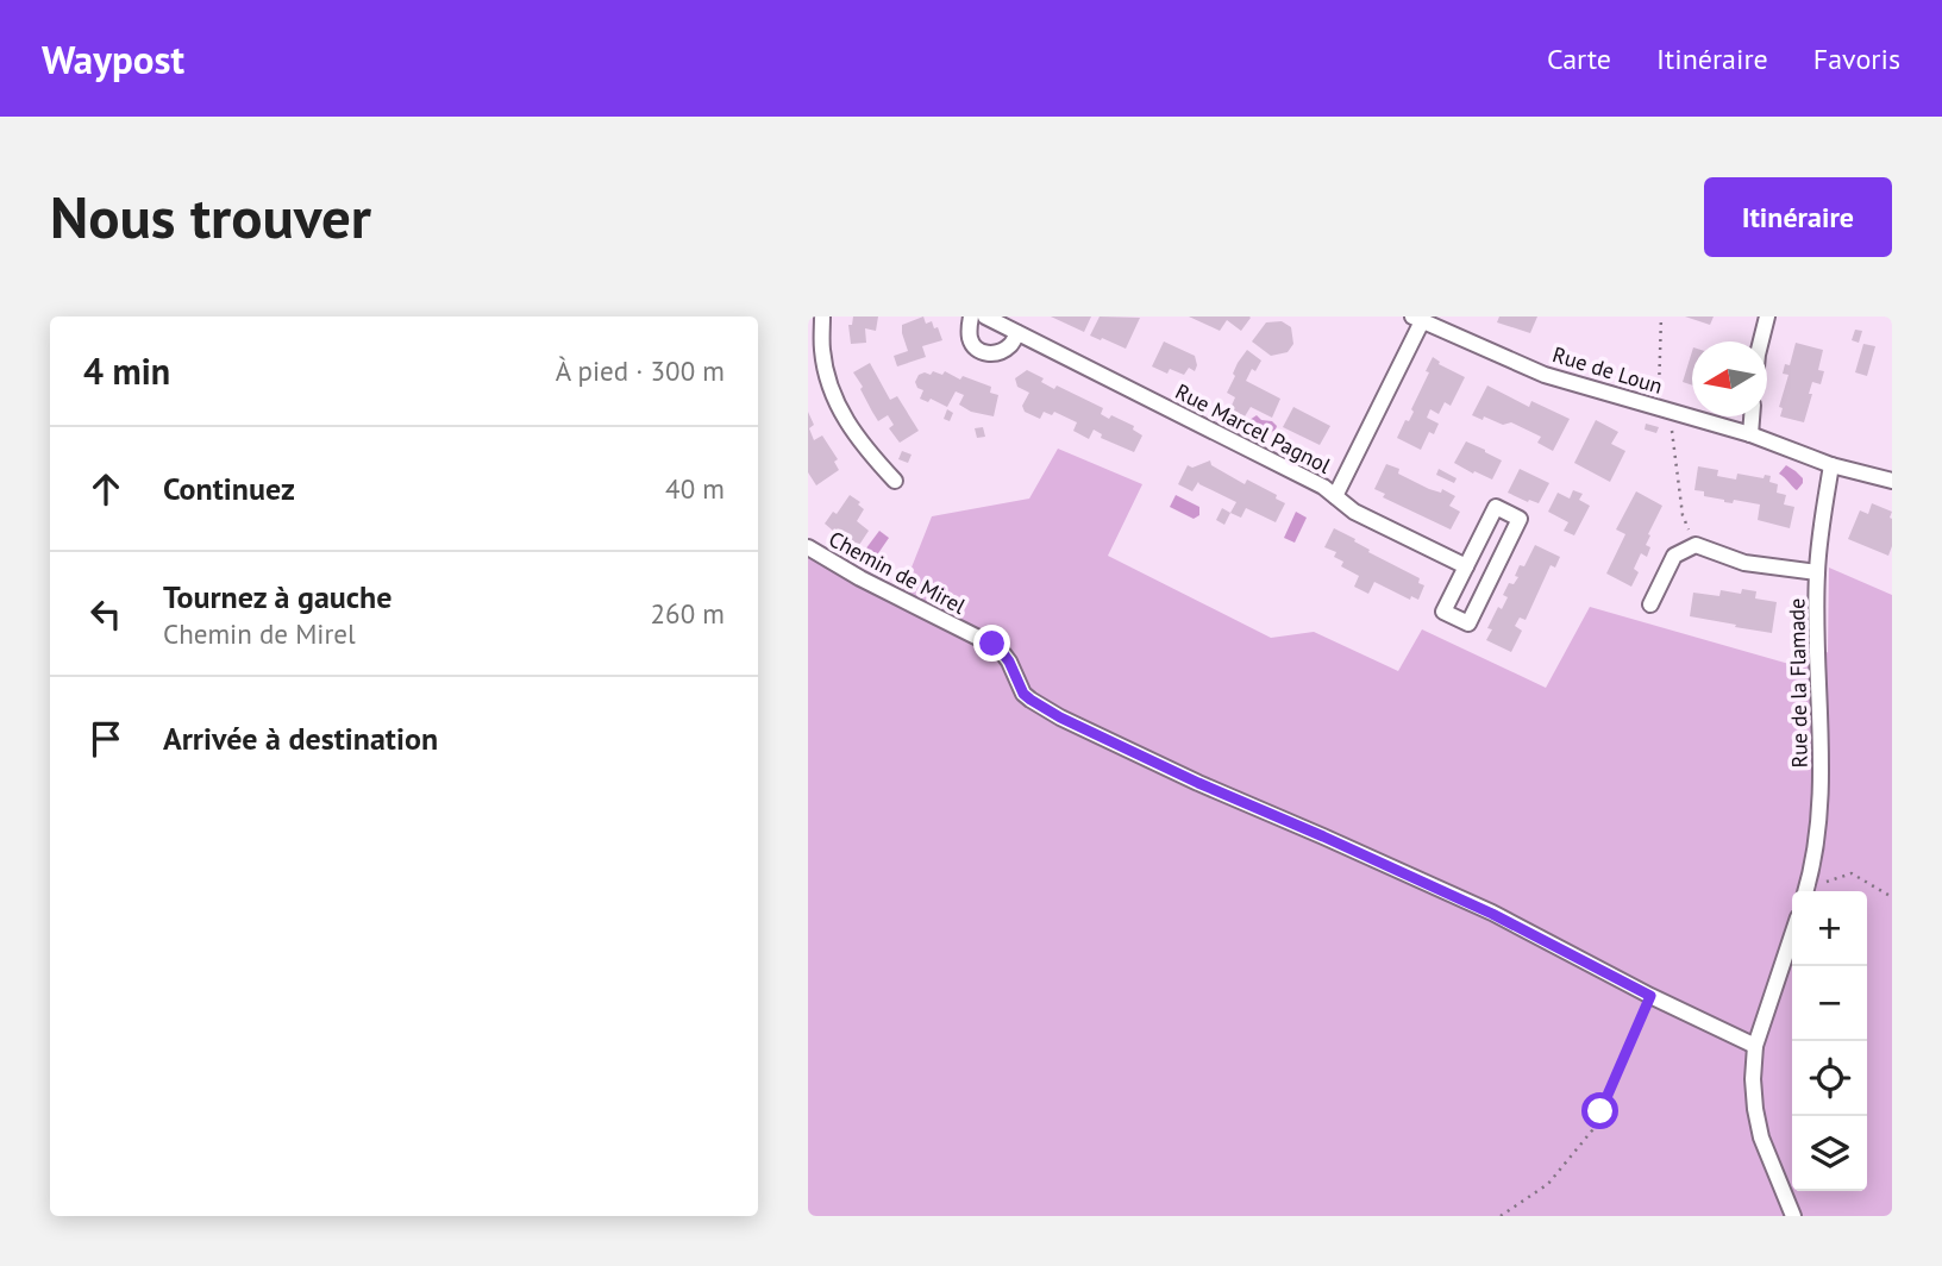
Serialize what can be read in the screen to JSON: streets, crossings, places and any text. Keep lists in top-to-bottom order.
{
  "streets": {
    "street": [
      "Rue de Loun",
      "Rue Marcel Pagnol",
      "Chemin de Mirel",
      "Rue de la Flamade"
    ]
  },
  "crossings": [
    ["Rue de Loun", "Rue de la Flamade"]
  ],
  "north": "left",
  "page": {
    "header": "Waypost",
    "nav": ["Carte", "Itinéraire", "Favoris"],
    "buttons": "Itinéraire",
    "title": "Nous trouver",
    "heading": ["4 min", "À pied · 300 m"],
    "list": [
      ["Continuez", "40 m"],
      ["Tournez à gauche", "Chemin de Mirel", "260 m"],
      "Arrivée à destination"
    ],
    "map_buttons": ["+", "−"]
  }
}
